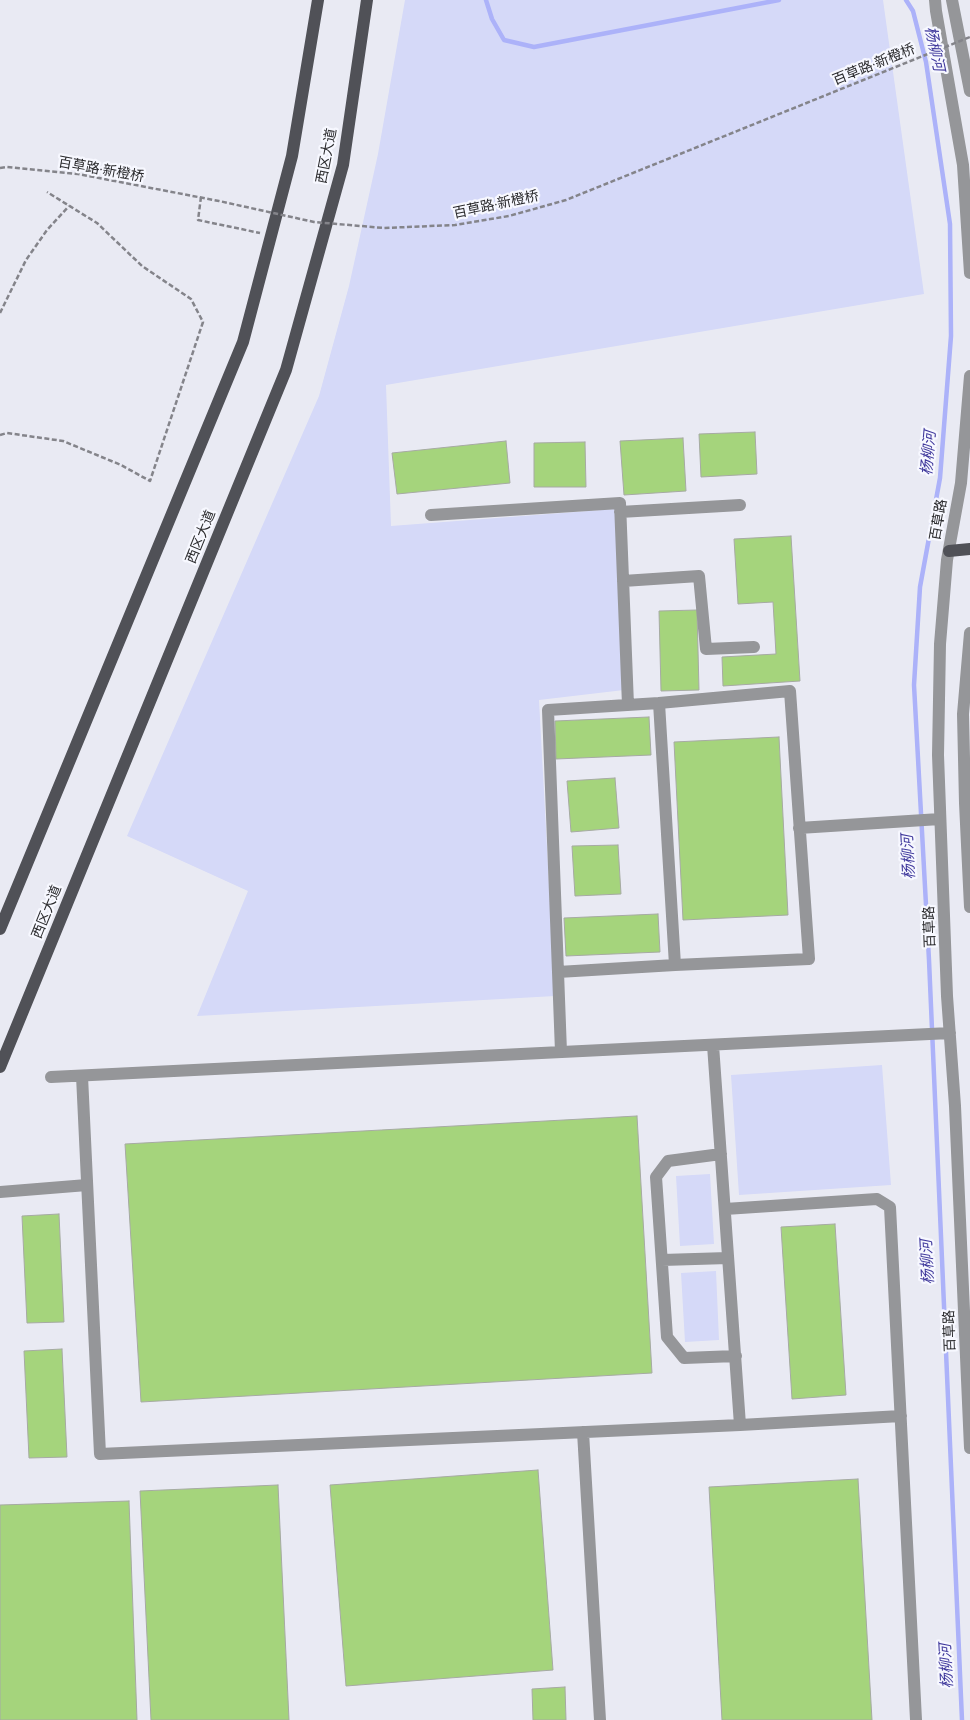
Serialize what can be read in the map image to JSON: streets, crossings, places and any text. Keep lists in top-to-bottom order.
{
  "streets": {
    "main road": ["西区大道"],
    "street": ["百草路"],
    "path": ["百草路·新橙桥"]
  },
  "water": ["杨柳河"]
}
